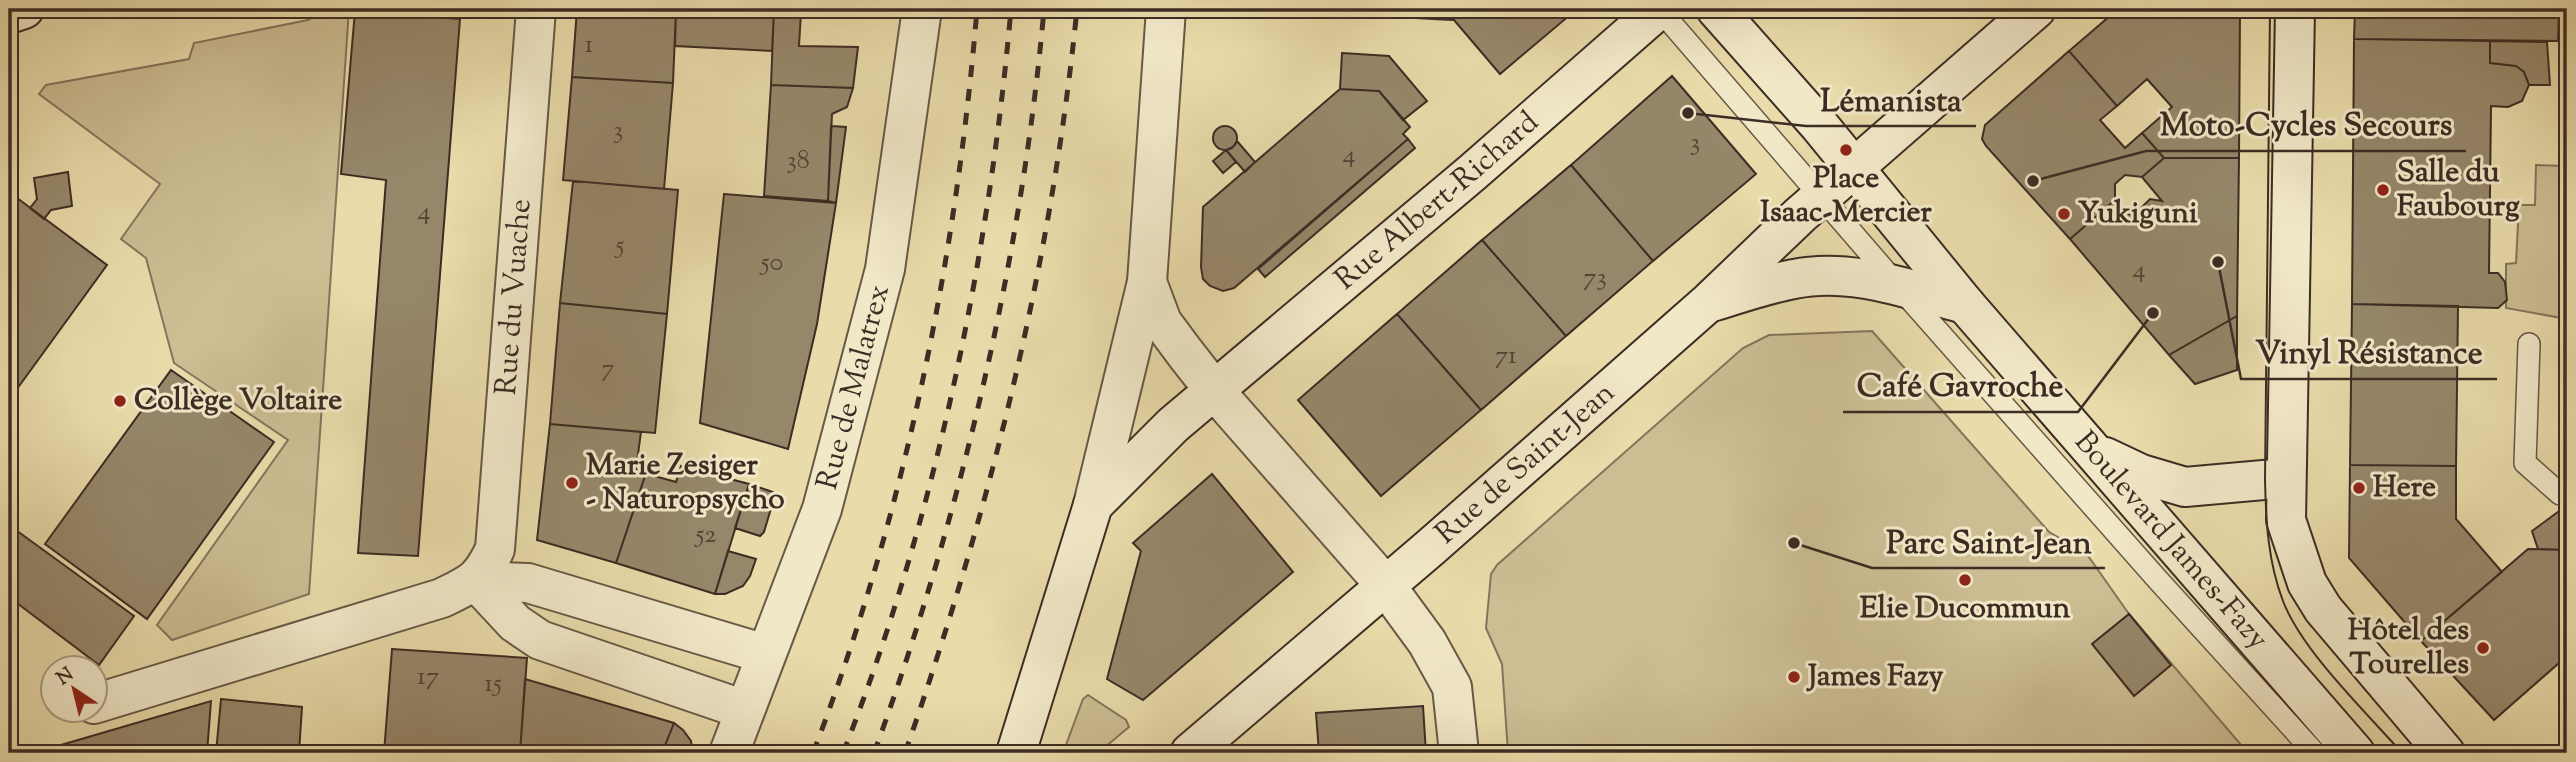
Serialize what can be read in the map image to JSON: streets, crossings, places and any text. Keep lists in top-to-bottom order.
{
  "streets": {
    "main road": [
      "Rue Albert-Richard",
      "Rue du Vuache",
      "Rue de Malatrex",
      "Rue de Saint-Jean",
      "Boulevard James-Fazy"
    ]
  },
  "crossings": [
    ["Rue de Saint-Jean", "Boulevard James-Fazy"]
  ],
  "places": [
    "Lémanista",
    "Place Isaac-Mercier",
    "Moto-Cycles Secours",
    "Salle du Faubourg",
    "Yukiguni",
    "Vinyl Résistance",
    "Café Gavroche",
    "Collège Voltaire",
    "Marie Zesiger - Naturopsycho",
    "Here",
    "Parc Saint-Jean",
    "Elie Ducommun",
    "Hôtel des Tourelles",
    "James Fazy"
  ],
  "house_numbers": [
    "1",
    "3",
    "3",
    "4",
    "38",
    "4",
    "5",
    "50",
    "4",
    "73",
    "71",
    "7",
    "52",
    "17",
    "15"
  ],
  "north": "top left"
}
